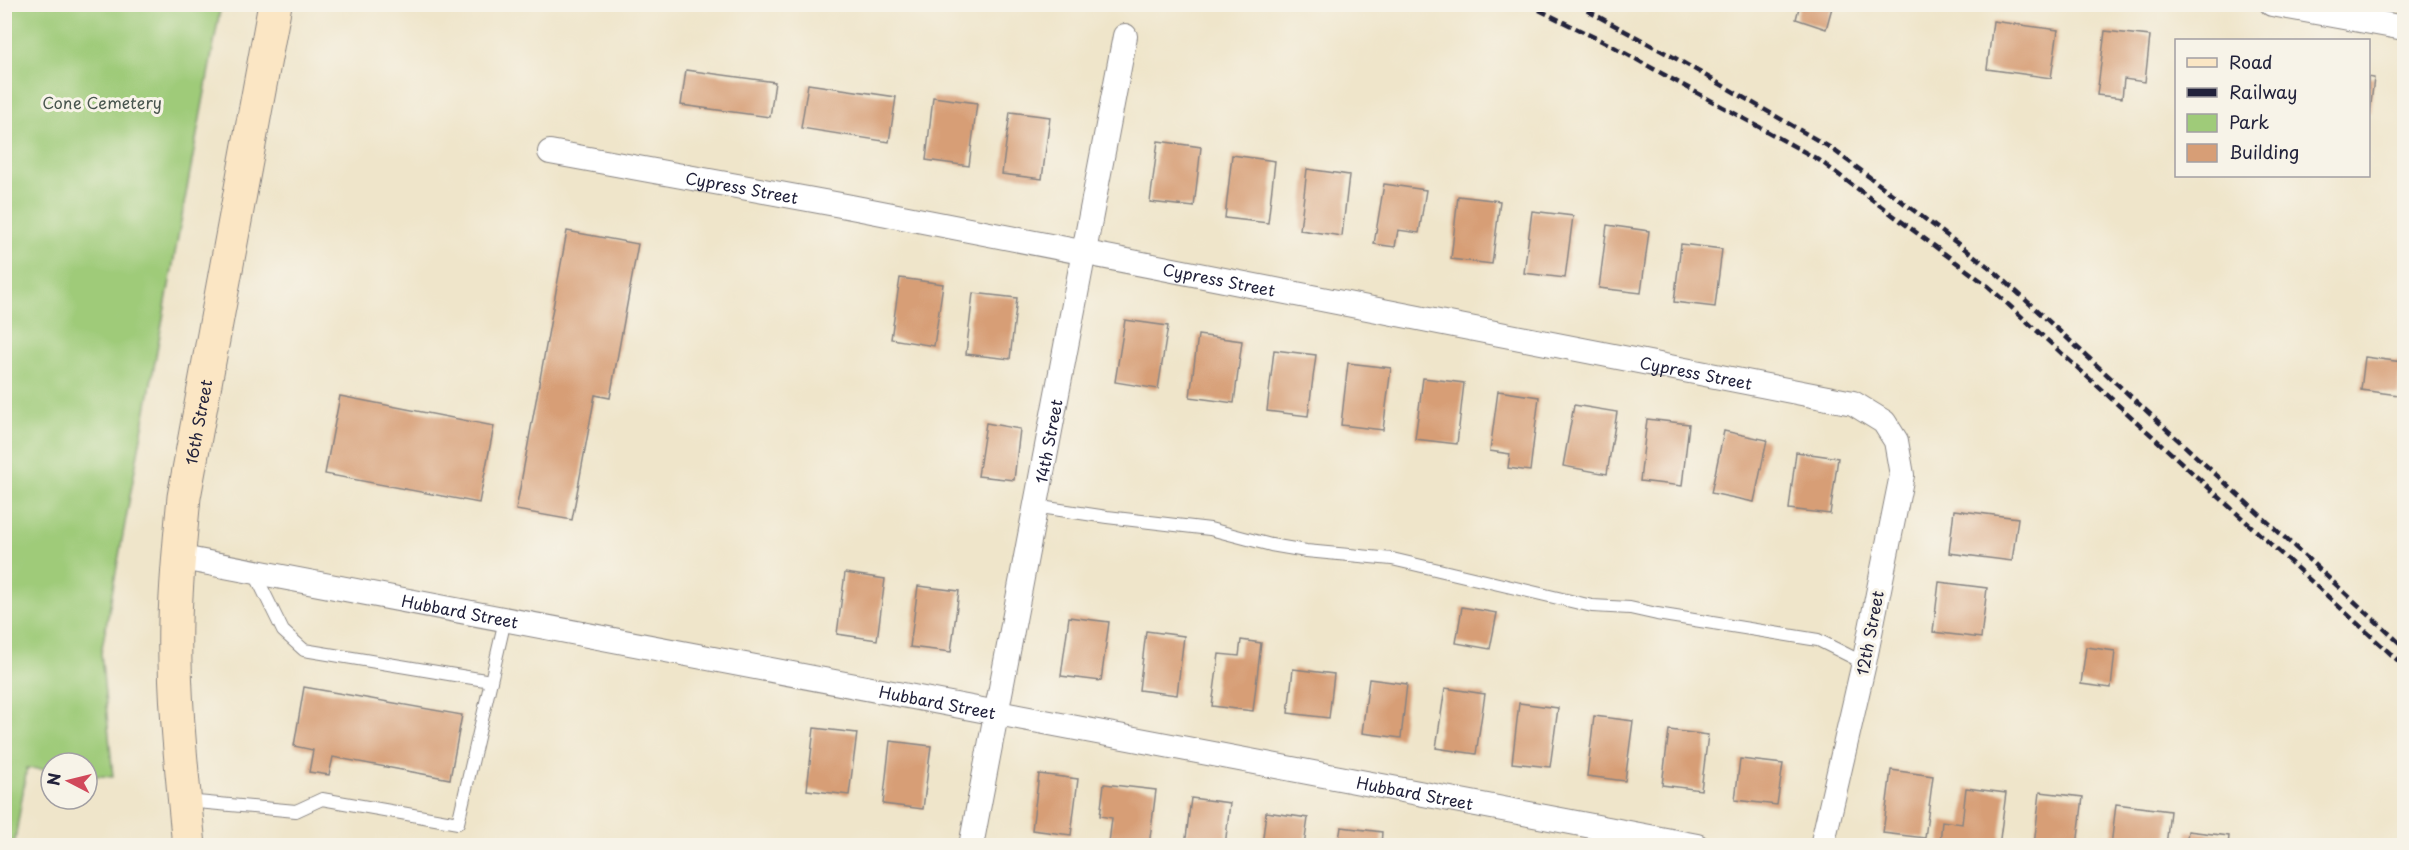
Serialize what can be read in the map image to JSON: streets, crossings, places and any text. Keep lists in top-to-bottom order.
{
  "streets": {
    "street": [
      "Cypress Street",
      "16th Street",
      "14th Street",
      "Hubbard Street",
      "12th Street"
    ]
  },
  "crossings": [
    ["Cypress Street", "14th Street"],
    ["Cypress Street", "12th Street"],
    ["16th Street", "Hubbard Street"],
    ["14th Street", "Hubbard Street"]
  ],
  "parks": ["Cone Cemetery"],
  "legend": [
    "Road",
    "Railway",
    "Park",
    "Building"
  ],
  "north": "left"
}
